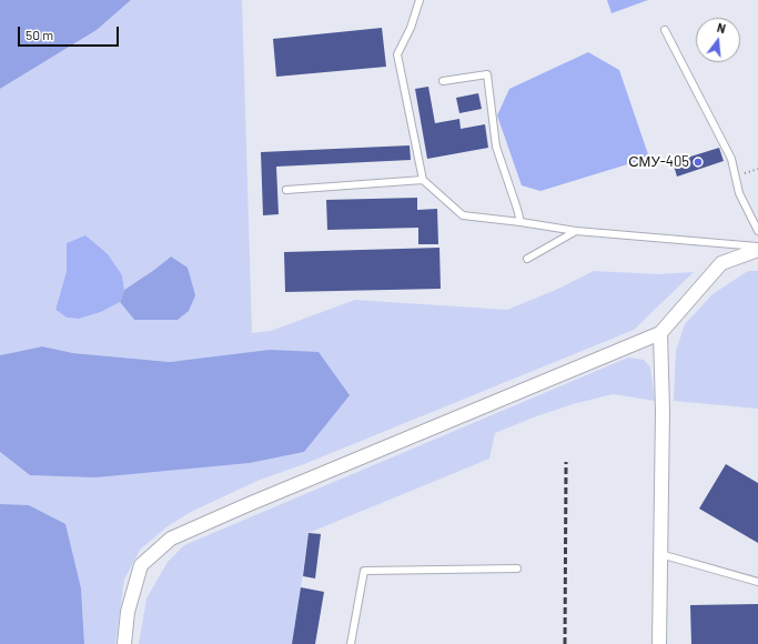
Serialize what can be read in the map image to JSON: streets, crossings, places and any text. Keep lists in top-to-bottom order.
{
  "places": ["СМУ-405"],
  "scale_bar": "50 m",
  "north": "top"
}
